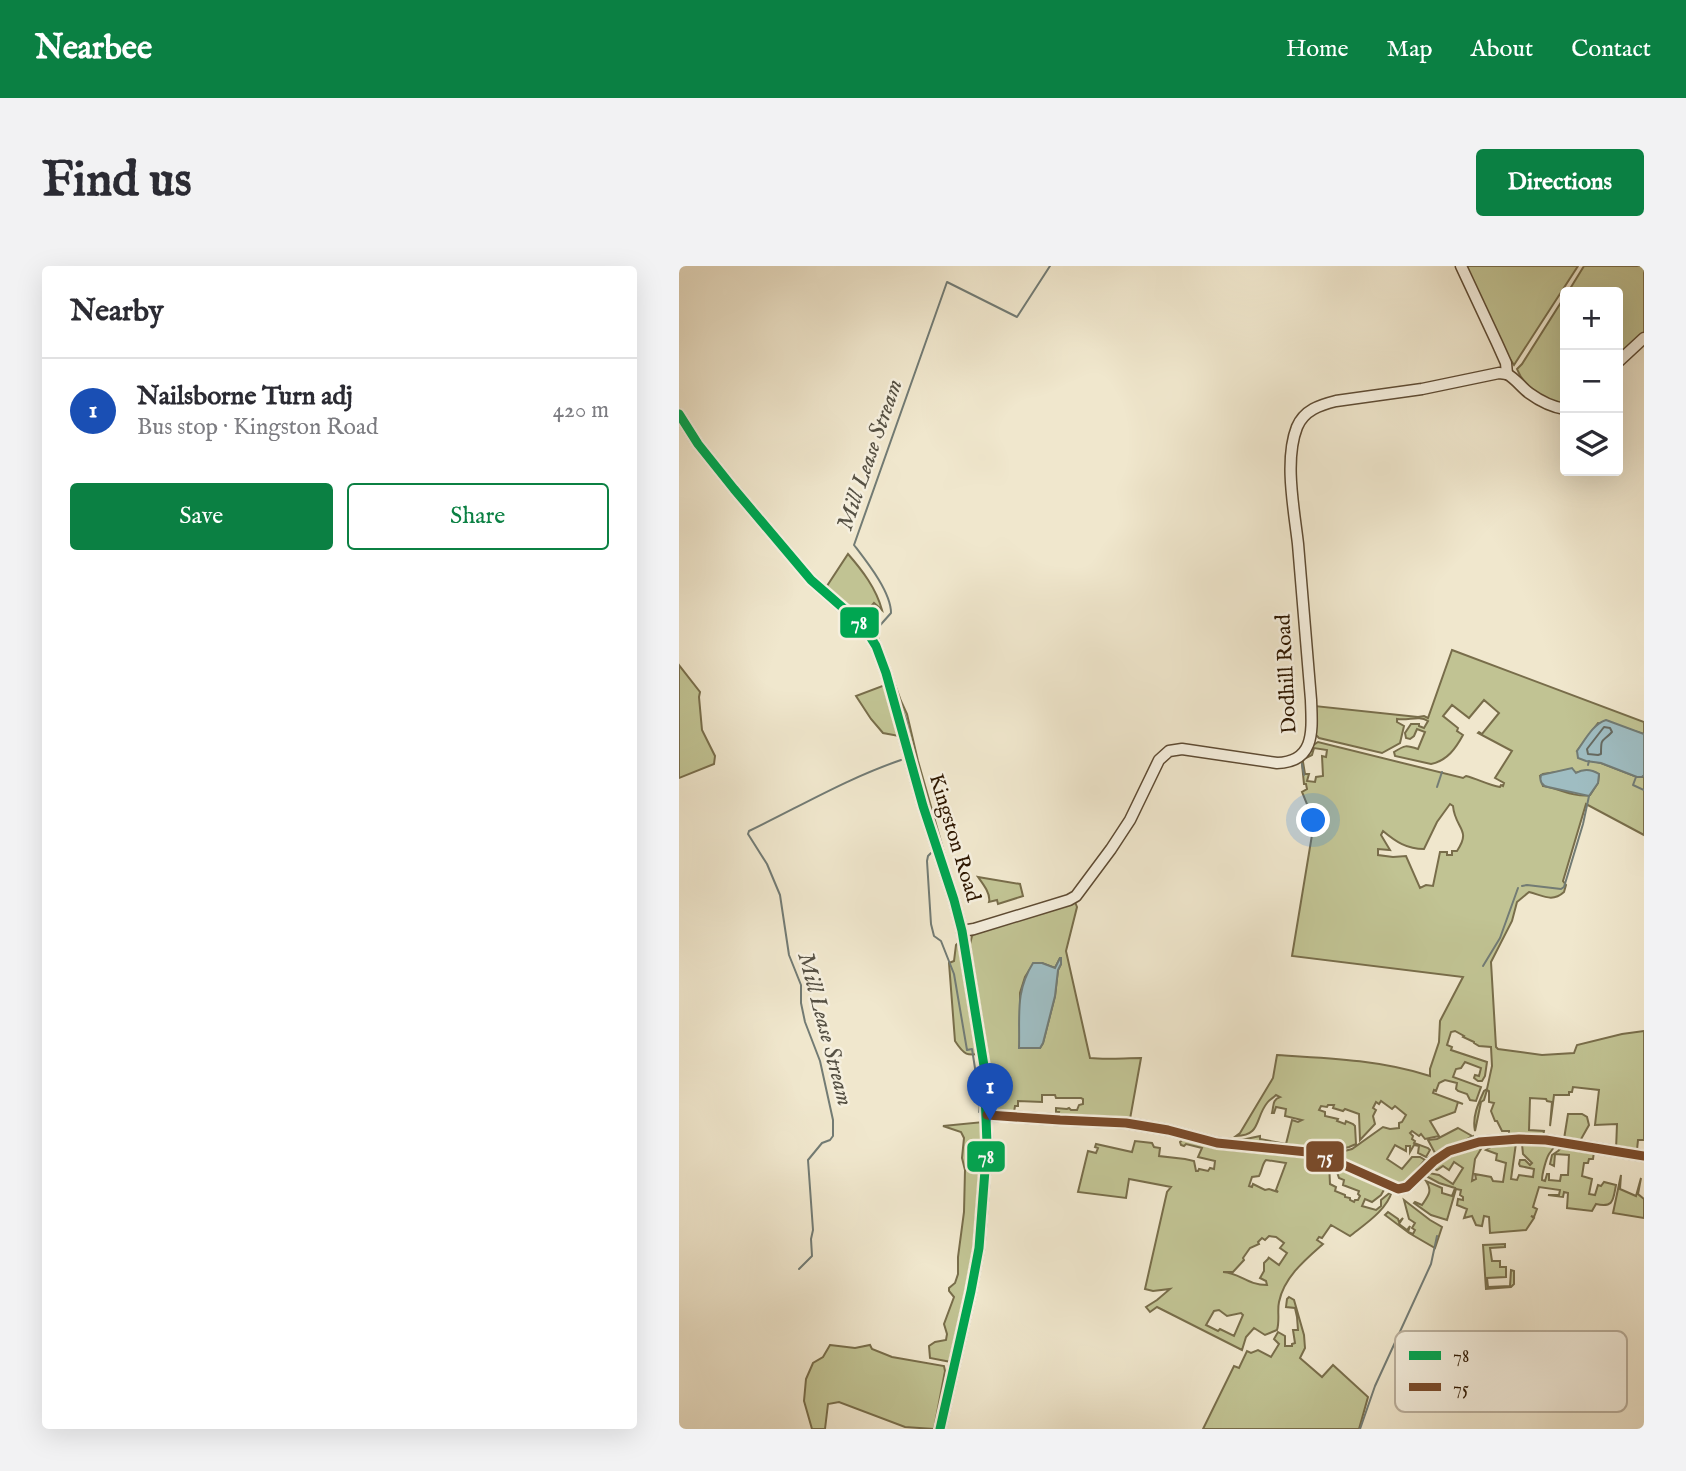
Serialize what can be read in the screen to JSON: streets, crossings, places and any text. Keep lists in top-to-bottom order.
{
  "streets": {
    "street": ["Dodhill Road", "Kingston Road"]
  },
  "crossings": [
    ["Dodhill Road", "Kingston Road"]
  ],
  "water": ["Mill Lease Stream"],
  "lines": ["transit line 78", "transit line 75"],
  "legend": ["78", "75"],
  "page": {
    "header": "Nearbee",
    "nav": [
      "Home",
      "Map",
      "About",
      "Contact"
    ],
    "buttons": [
      "Directions",
      ["Save", "Share"]
    ],
    "title": "Find us",
    "heading": "Nearby",
    "map_buttons": ["+", "−"],
    "list": [
      {
        "mark": "1",
        "name": "Nailsborne Turn adj",
        "note": "Bus stop · Kingston Road",
        "value": "420 m"
      }
    ],
    "pins": "1"
  }
}
